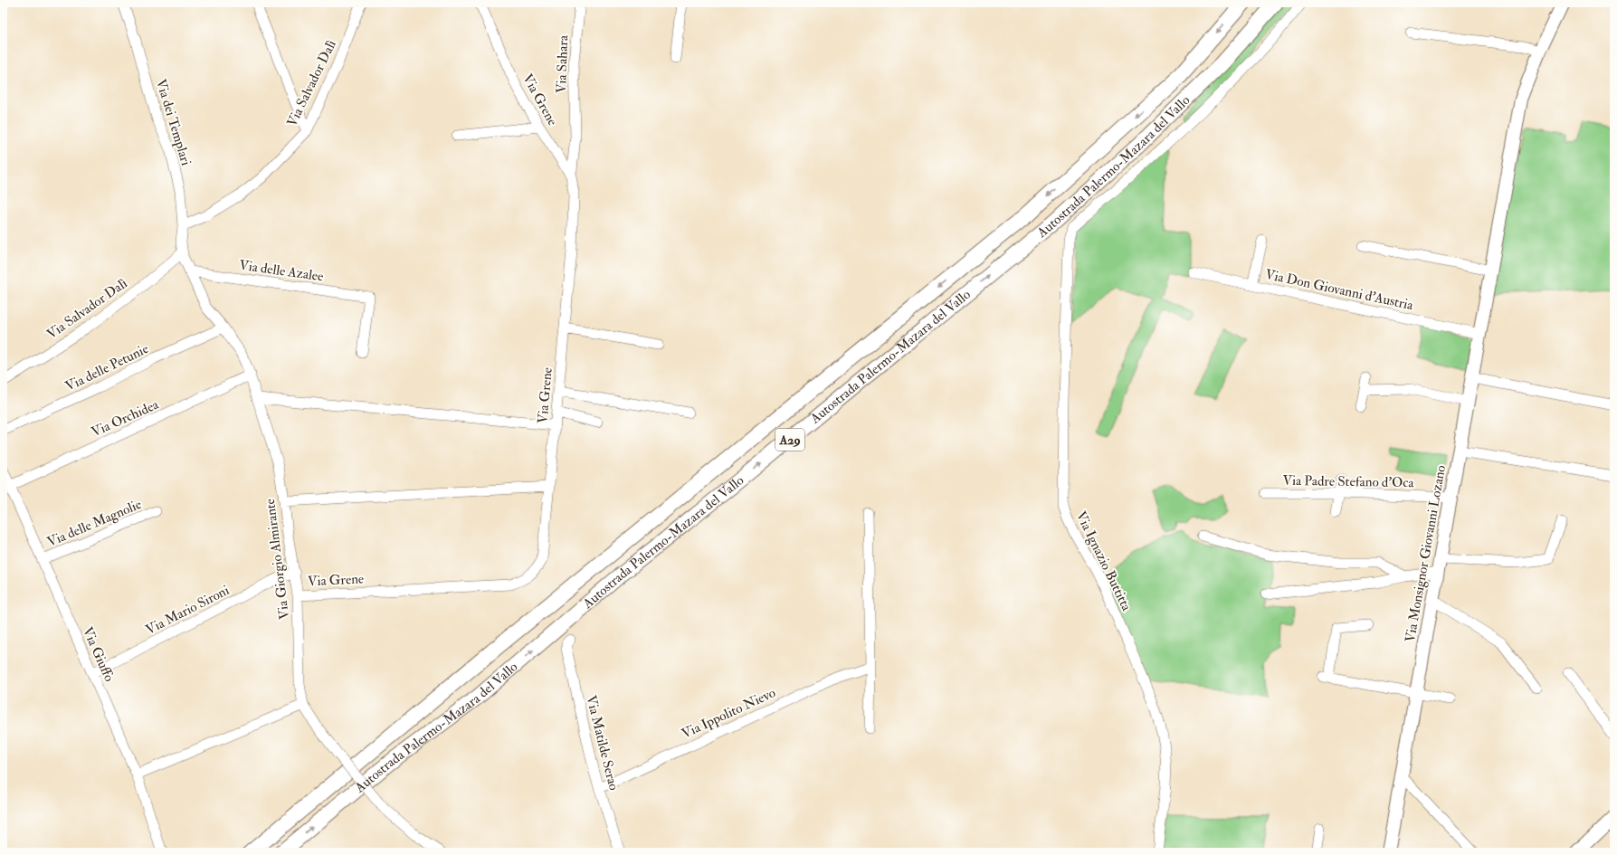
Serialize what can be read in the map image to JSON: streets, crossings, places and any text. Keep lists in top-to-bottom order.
{
  "streets": {
    "highway": ["Autostrada Palermo-Mazara del Vallo", "A29"],
    "main road": ["Via Monsignor Giovanni Lozano"],
    "street": [
      "Via Sahara",
      "Via Salvador Dalì",
      "Via Grene",
      "Via dei Templari",
      "Via delle Azalee",
      "Via Don Giovanni d'Austria",
      "Via delle Petunie",
      "Via Orchidea",
      "Via Padre Stefano d'Oca",
      "Via delle Magnolie",
      "Via Giorgio Almirante",
      "Via Ignazio Buttitta",
      "Via Mario Sironi",
      "Via Giuffo",
      "Via Ippolito Nievo",
      "Via Matilde Serao"
    ]
  },
  "crossings": [
    ["Via Salvador Dalì", "Via dei Templari"],
    ["Via Salvador Dalì", "Via Giorgio Almirante"],
    ["Via Grene", "Via Giorgio Almirante"],
    ["Via dei Templari", "Via Giorgio Almirante"],
    ["Via delle Azalee", "Via Giorgio Almirante"],
    ["Via Don Giovanni d'Austria", "Via Monsignor Giovanni Lozano"],
    ["Via delle Petunie", "Via Giorgio Almirante"],
    ["Via Orchidea", "Via Giorgio Almirante"],
    ["Via Orchidea", "Via Giuffo"],
    ["Via Padre Stefano d'Oca", "Via Monsignor Giovanni Lozano"],
    ["Via delle Magnolie", "Via Giuffo"],
    ["Via Giorgio Almirante", "Via Mario Sironi"],
    ["Via Mario Sironi", "Via Giuffo"],
    ["Via Ippolito Nievo", "Via Matilde Serao"]
  ]
}
